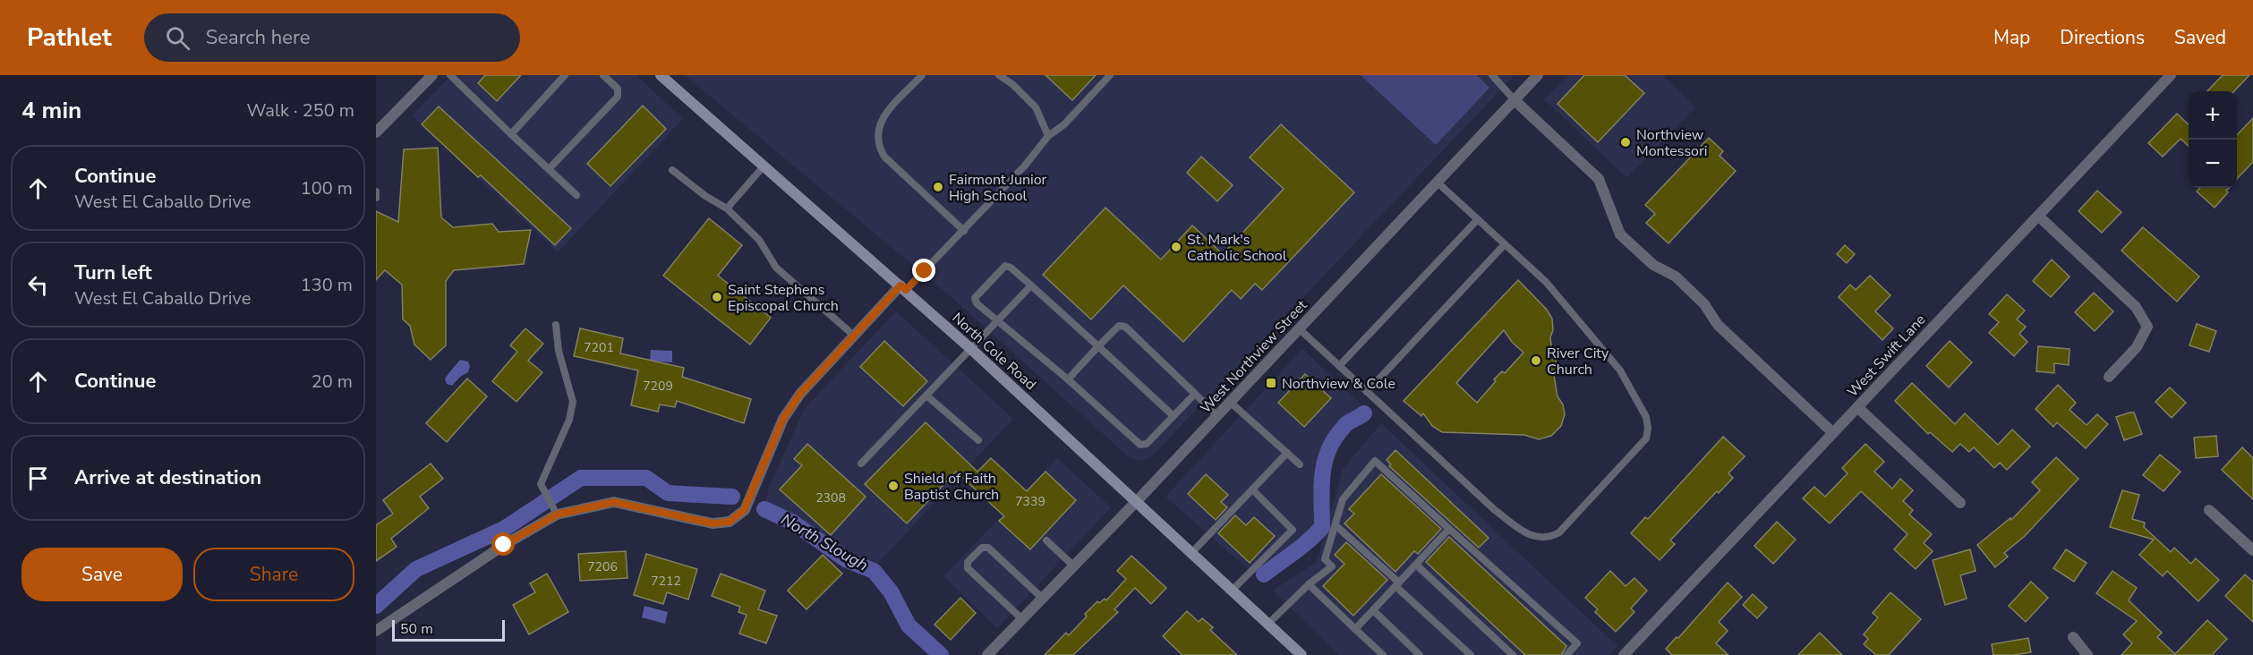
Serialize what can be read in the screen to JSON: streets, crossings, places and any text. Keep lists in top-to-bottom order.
{
  "streets": {
    "main road": ["North Cole Road"],
    "street": ["West Swift Lane", "West Northview Street"]
  },
  "crossings": [
    ["North Cole Road", "West Northview Street"]
  ],
  "water": ["North Slough"],
  "places": {
    "other": [
      "Northview Montessori",
      "Fairmont Junior High School",
      "St. Mark's Catholic School",
      "Saint Stephens Episcopal Church",
      "River City Church",
      "Shield of Faith Baptist Church"
    ],
    "transit": ["Northview & Cole"]
  },
  "house_numbers": [
    "7201",
    "7209",
    "2308",
    "7339",
    "7206",
    "7212"
  ],
  "scale_bar": "50 m",
  "page": {
    "header": "Pathlet",
    "search": "Search here",
    "nav": ["Map", "Directions", "Saved"],
    "heading": ["4 min", "Walk · 250 m"],
    "map_buttons": ["+", "−"],
    "list": [
      ["Continue", "West El Caballo Drive", "100 m"],
      ["Turn left", "West El Caballo Drive", "130 m"],
      ["Continue", "20 m"],
      "Arrive at destination"
    ],
    "buttons": ["Save", "Share"],
    "scale": "50 m"
  }
}
